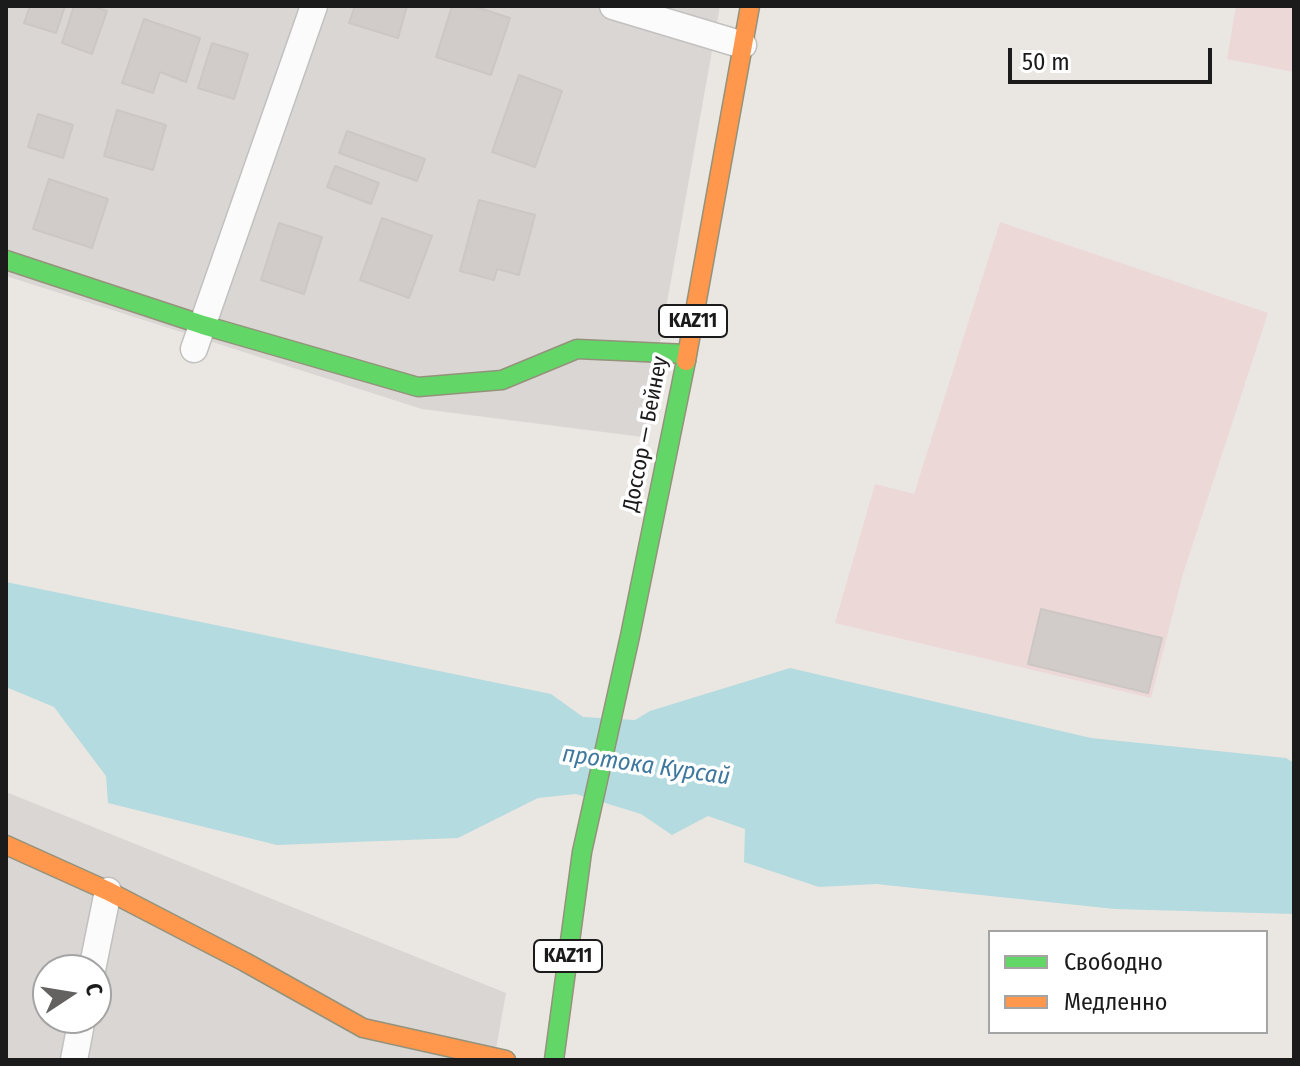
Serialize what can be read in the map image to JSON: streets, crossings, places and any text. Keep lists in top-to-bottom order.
{
  "streets": {
    "main road": ["KAZ11", "Доссор — Бейнеу"]
  },
  "water": ["протока Курсай"],
  "legend": ["Свободно", "Медленно"],
  "scale_bar": "50 m",
  "north": "right"
}
